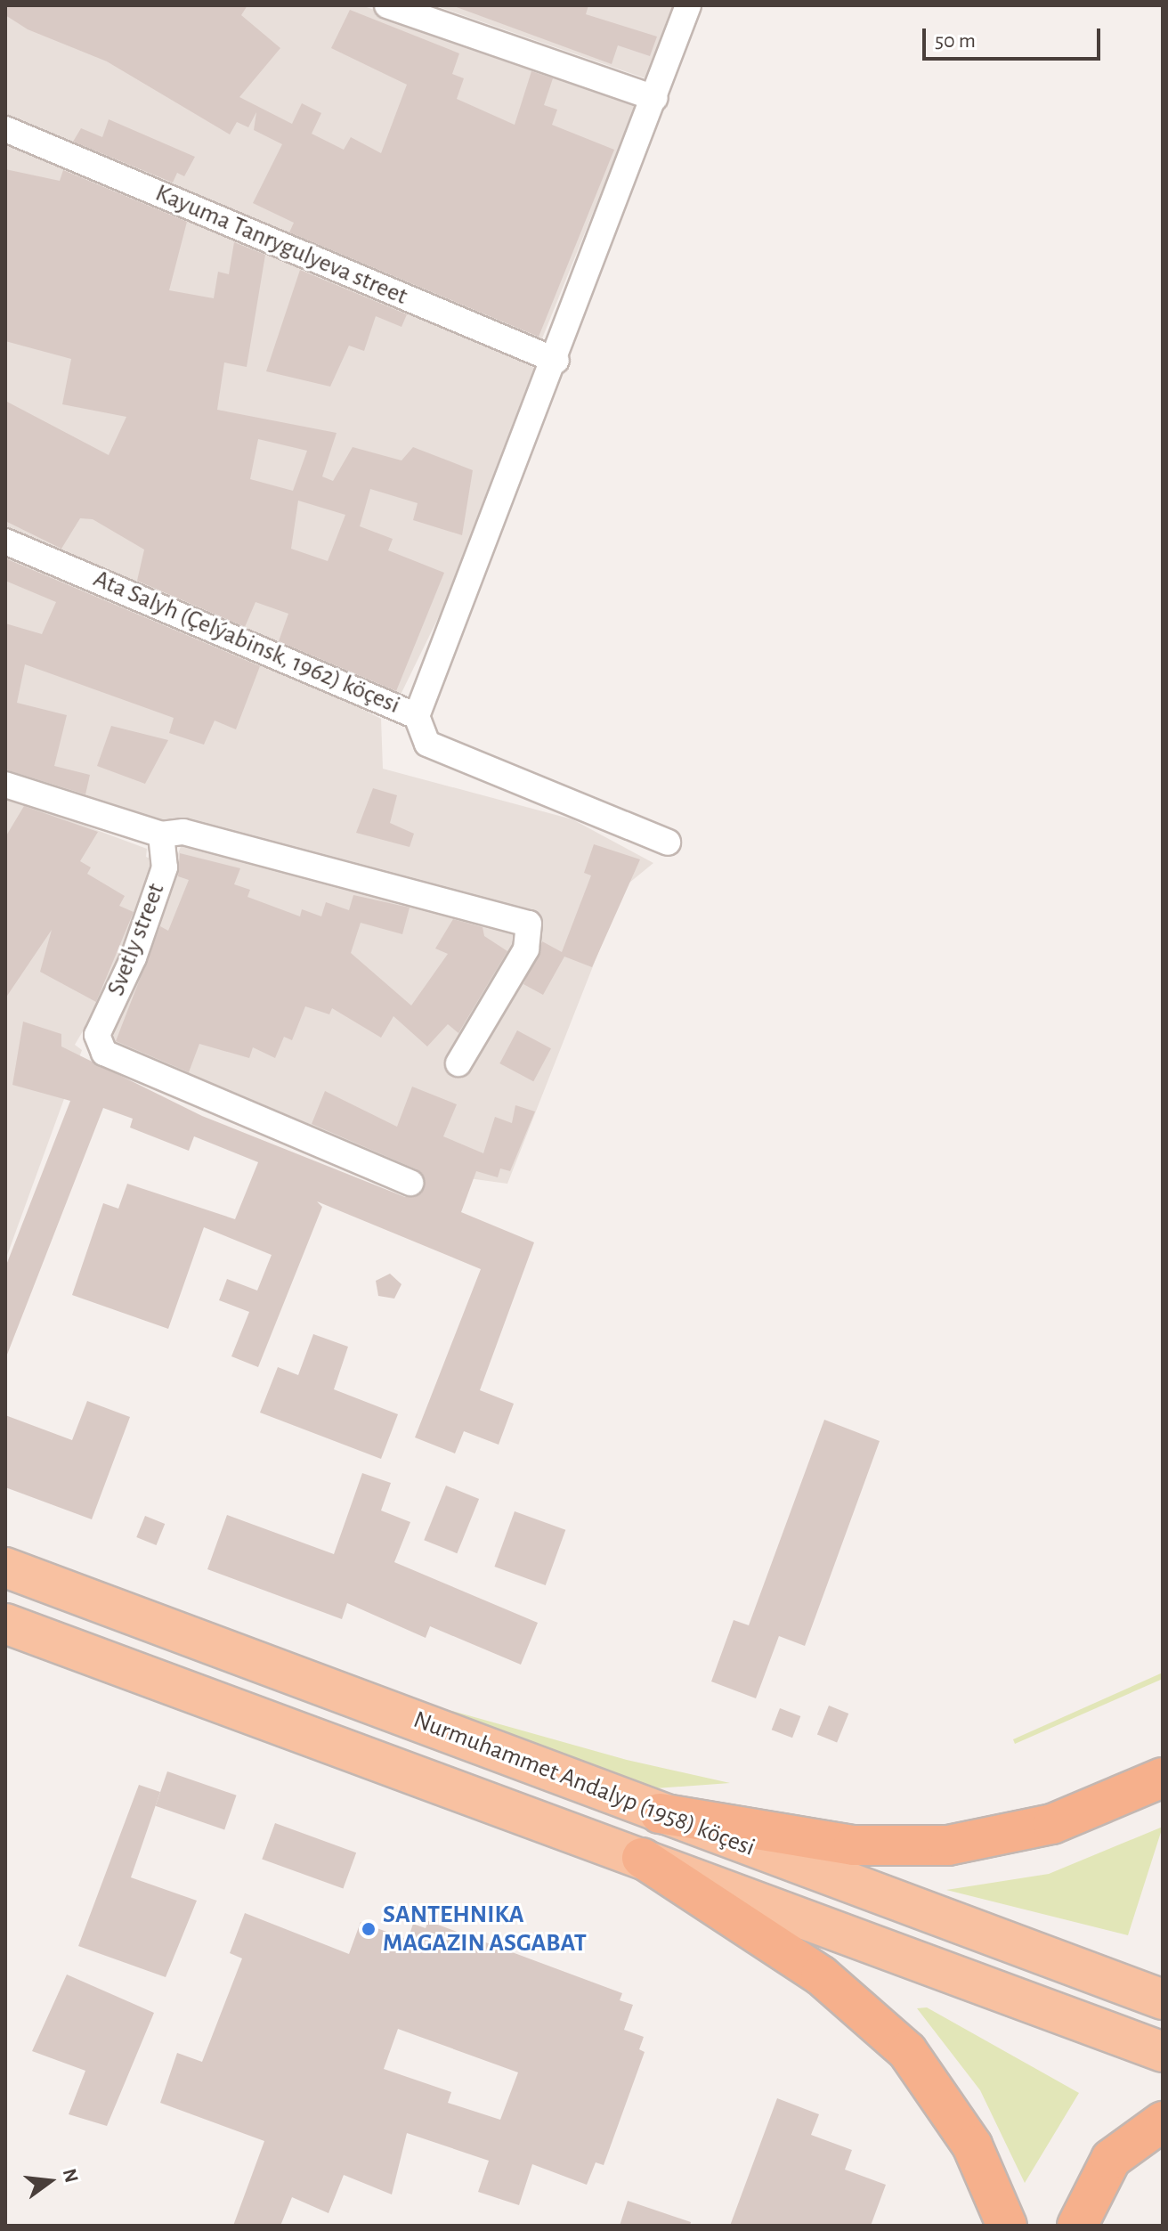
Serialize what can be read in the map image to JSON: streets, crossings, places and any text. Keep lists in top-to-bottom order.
{
  "streets": {
    "main road": ["Nurmuhammet Andalyp (1958) köçesi"],
    "street": ["Kayuma Tanrygulyeva street", "Ata Salyh (Çelýabinsk, 1962) köçesi", "Svetly street"]
  },
  "places": ["SANTEHNIKA MAGAZIN ASGABAT"],
  "scale_bar": "50 m",
  "north": "right"
}
